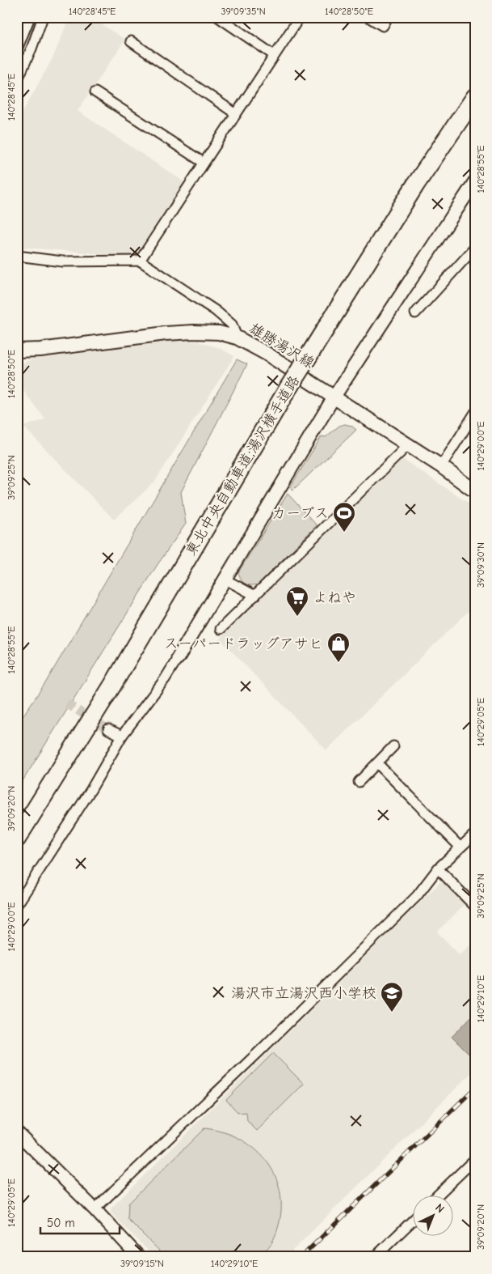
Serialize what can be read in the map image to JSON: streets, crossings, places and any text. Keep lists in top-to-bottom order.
{
  "streets": {
    "highway": ["東北中央自動車道;湯沢横手道路"],
    "main road": ["雄勝湯沢線"]
  },
  "places": {
    "sports": ["カーブス"],
    "supermarket": ["よねや"],
    "shop": ["スーパードラッグアサヒ"],
    "school or university": ["湯沢市立湯沢西小学校"]
  },
  "scale_bar": "50 m",
  "north": "top right",
  "coordinates": [
    "140°28'45\"E",
    "39°09'35\"N",
    "140°28'50\"E",
    "140°28'55\"E",
    "140°29'00\"E",
    "39°09'25\"N",
    "39°09'30\"N",
    "140°29'05\"E",
    "39°09'20\"N",
    "140°29'10\"E",
    "39°09'15\"N"
  ]
}
